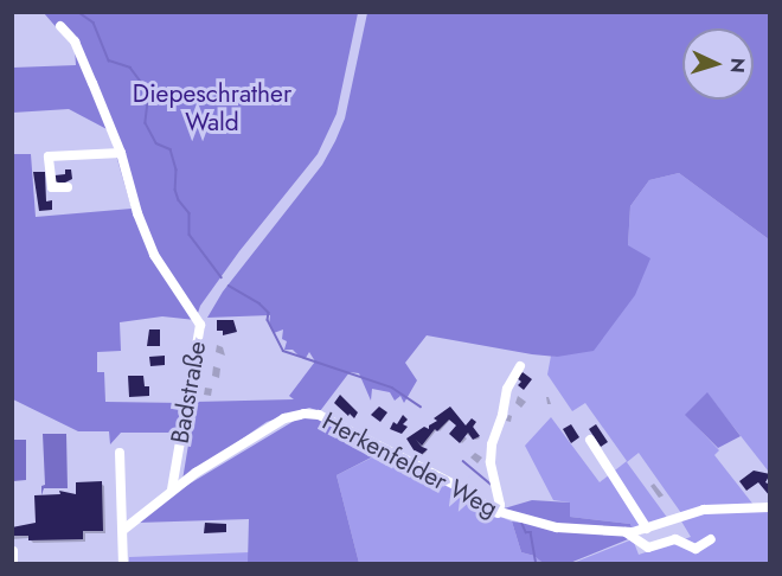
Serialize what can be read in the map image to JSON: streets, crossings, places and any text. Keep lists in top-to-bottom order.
{
  "streets": {
    "street": ["Badstraße", "Herkenfelder Weg"]
  },
  "crossings": [
    ["Badstraße", "Herkenfelder Weg"]
  ],
  "parks": ["Diepeschrather Wald"],
  "north": "right"
}
